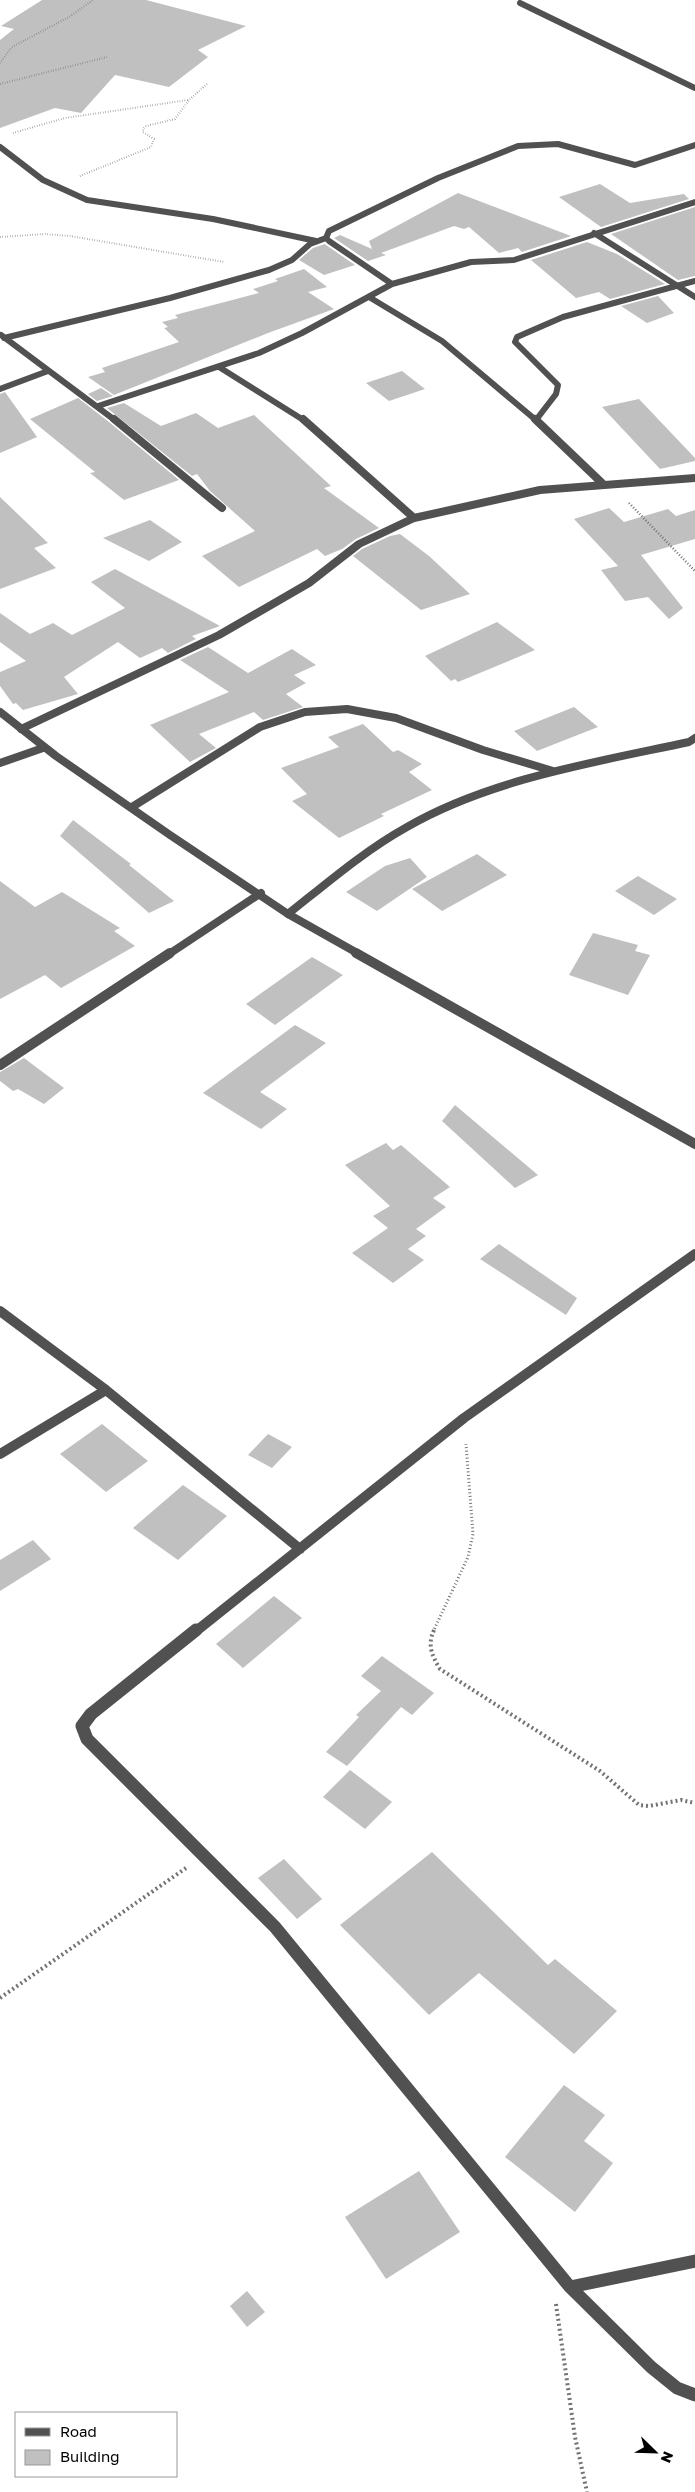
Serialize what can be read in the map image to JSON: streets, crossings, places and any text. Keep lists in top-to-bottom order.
{
  "legend": ["Road", "Building"],
  "north": "bottom right"
}
